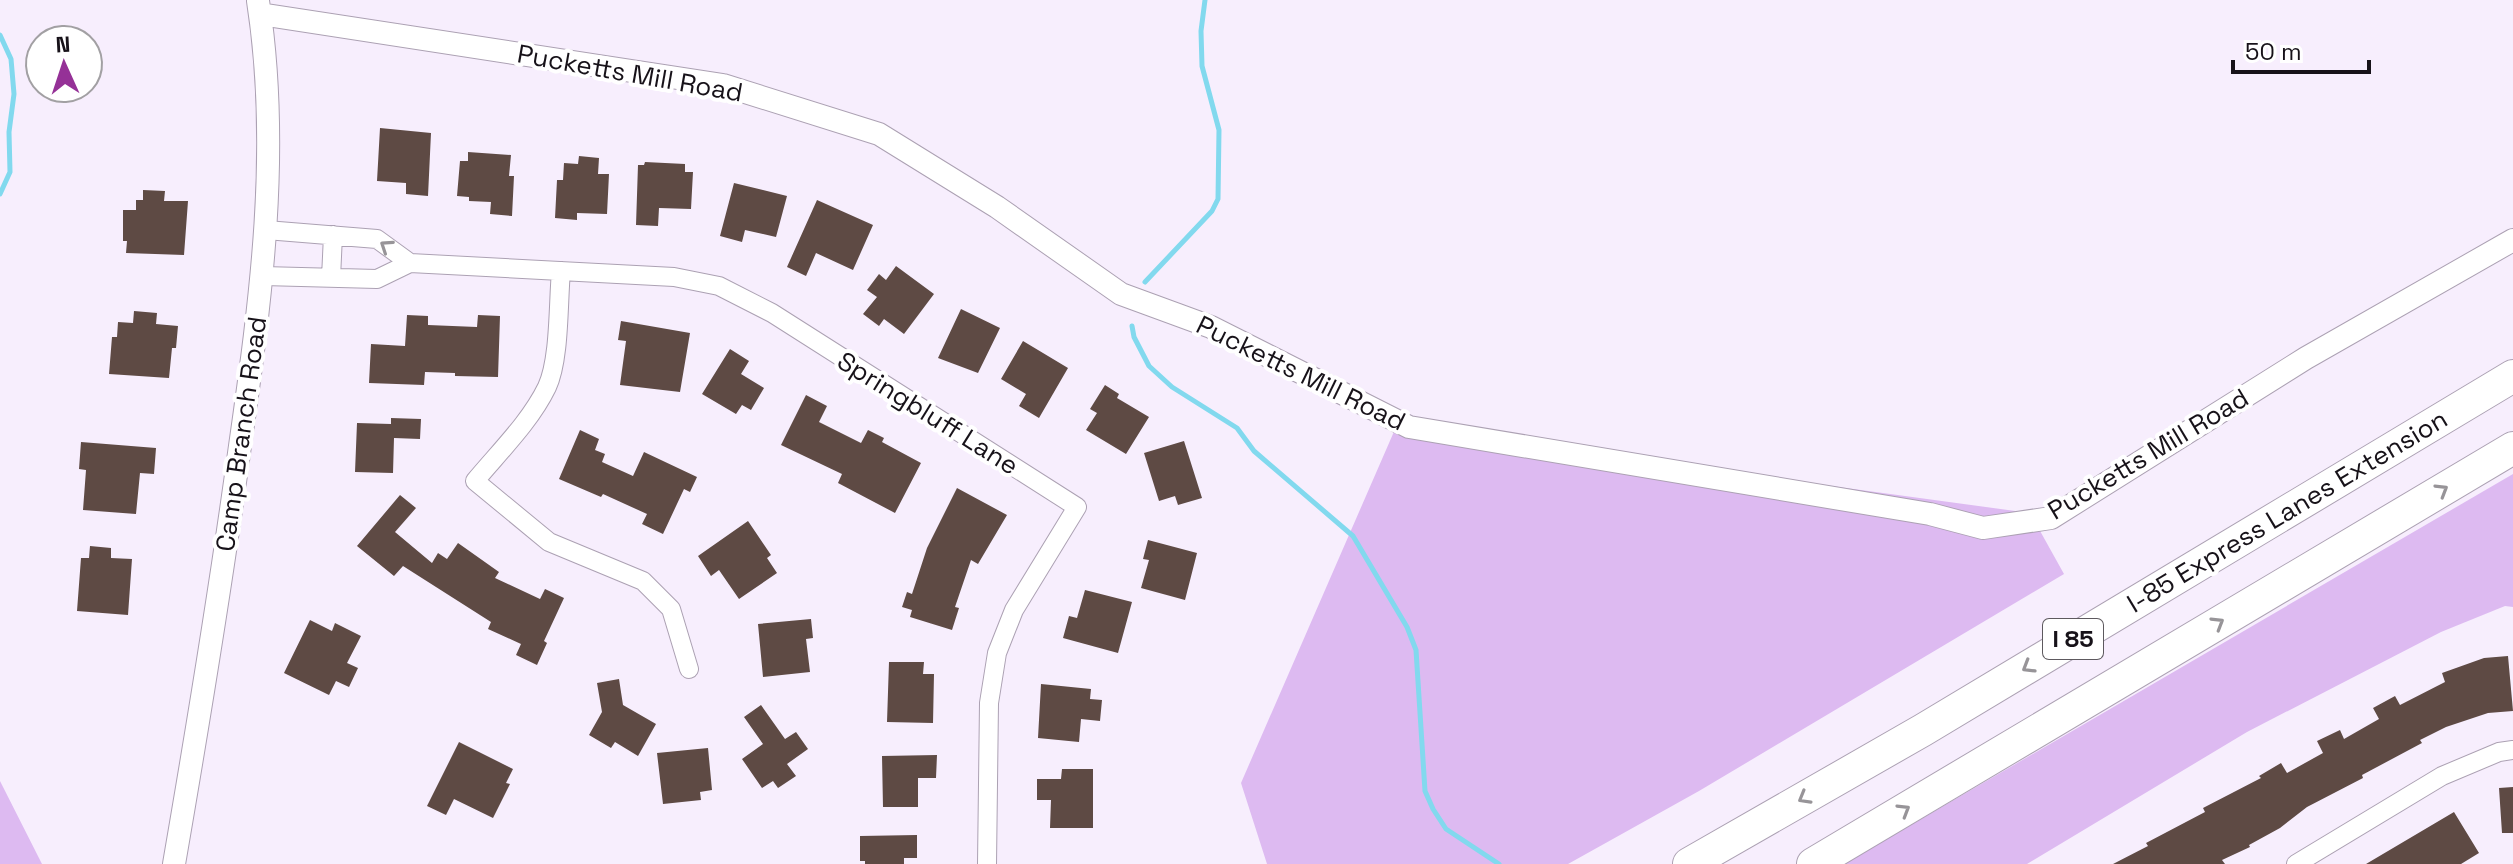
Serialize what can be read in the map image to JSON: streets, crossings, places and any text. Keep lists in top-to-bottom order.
{
  "streets": {
    "highway": ["I-85 Express Lanes Extension", "I 85"],
    "street": ["Pucketts Mill Road", "Springbluff Lane", "Camp Branch Road"]
  },
  "crossings": [
    ["Pucketts Mill Road", "Camp Branch Road"],
    ["Springbluff Lane", "Camp Branch Road"]
  ],
  "scale_bar": "50 m",
  "north": "top"
}
